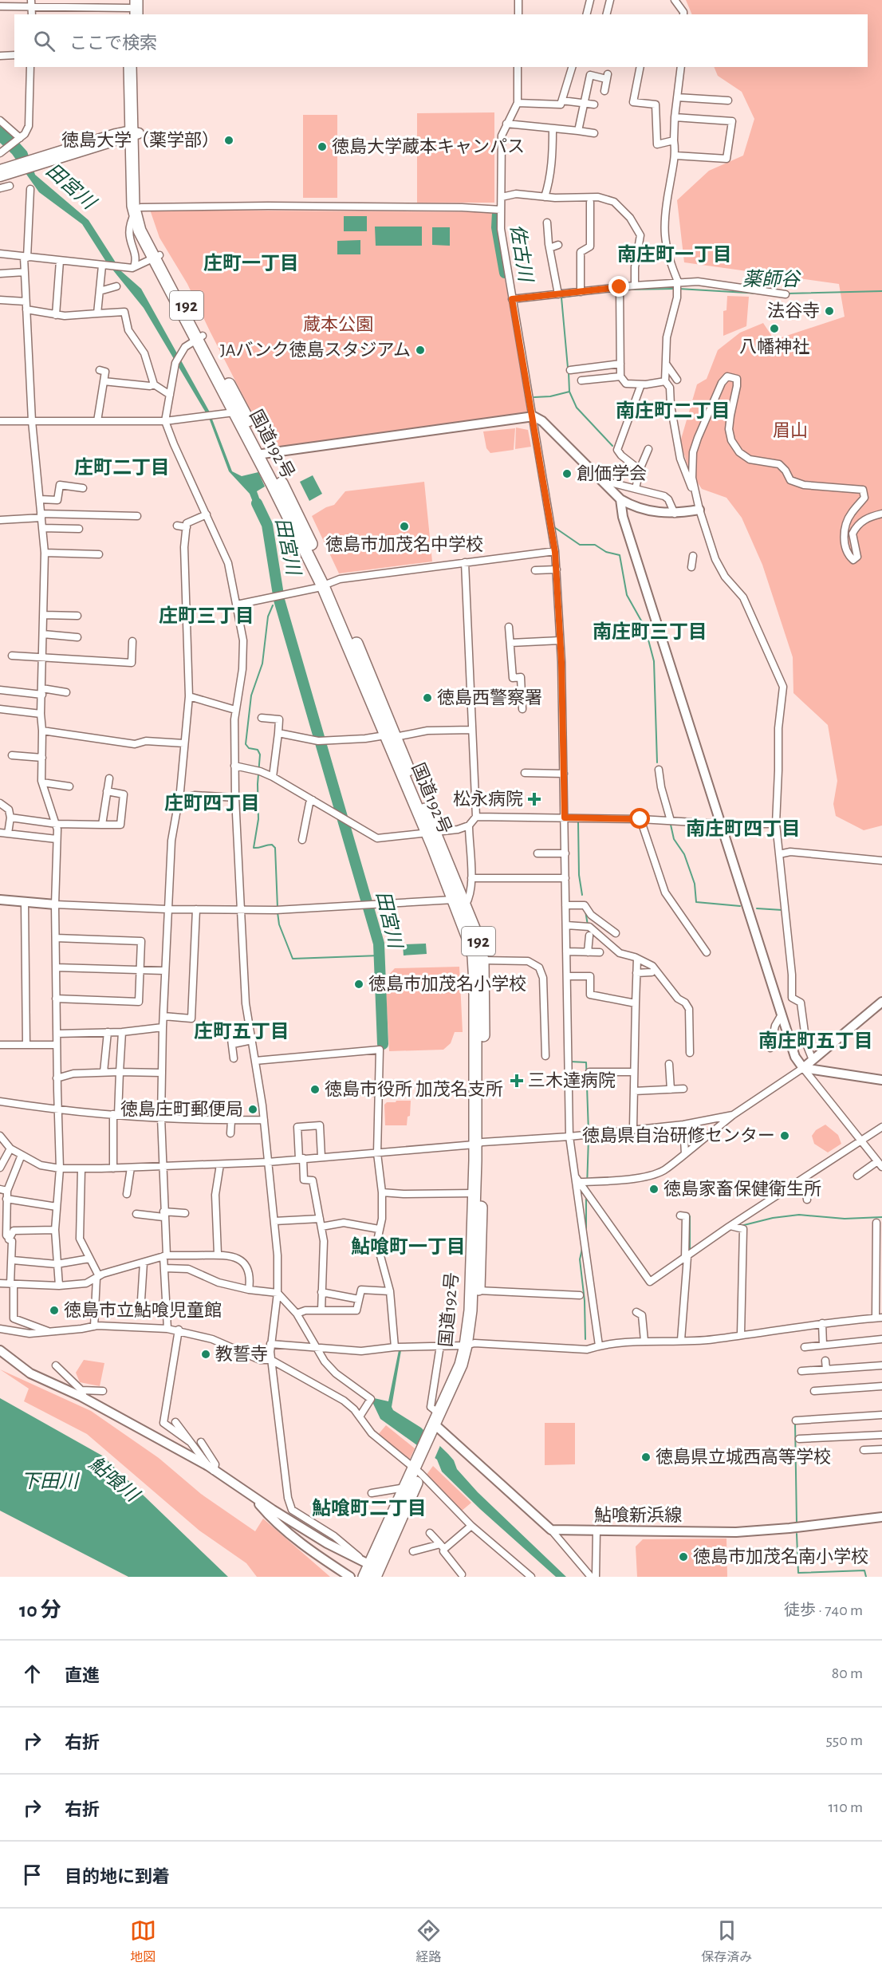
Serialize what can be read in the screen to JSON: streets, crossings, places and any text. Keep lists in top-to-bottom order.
{
  "streets": {
    "highway": ["192", "国道192号"],
    "street": ["鮎喰新浜線"]
  },
  "districts": [
    "南庄町一丁目",
    "庄町一丁目",
    "南庄町二丁目",
    "庄町二丁目",
    "庄町三丁目",
    "南庄町三丁目",
    "庄町四丁目",
    "南庄町四丁目",
    "庄町五丁目",
    "南庄町五丁目",
    "鮎喰町一丁目",
    "鮎喰町二丁目"
  ],
  "water": [
    "田宮川",
    "佐古川",
    "薬師谷",
    "鮎喰川",
    "下田川"
  ],
  "parks": ["蔵本公園", "眉山"],
  "places": {
    "other": [
      "徳島大学（薬学部）",
      "徳島大学蔵本キャンパス",
      "法谷寺",
      "八幡神社",
      "JAバンク徳島スタジアム",
      "創価学会",
      "徳島市加茂名中学校",
      "徳島西警察署",
      "徳島市加茂名小学校",
      "徳島市役所 加茂名支所",
      "徳島庄町郵便局",
      "徳島県自治研修センター",
      "徳島家畜保健衛生所",
      "徳島市立鮎喰児童館",
      "教誓寺",
      "徳島県立城西高等学校",
      "徳島市加茂名南小学校"
    ],
    "health": ["松永病院", "三木達病院"]
  },
  "page": {
    "search": "ここで検索",
    "heading": ["10 分", "徒歩 · 740 m"],
    "list": [
      ["直進", "80 m"],
      ["右折", "550 m"],
      ["右折", "110 m"],
      "目的地に到着"
    ],
    "nav": ["地図", "経路", "保存済み"]
  }
}
